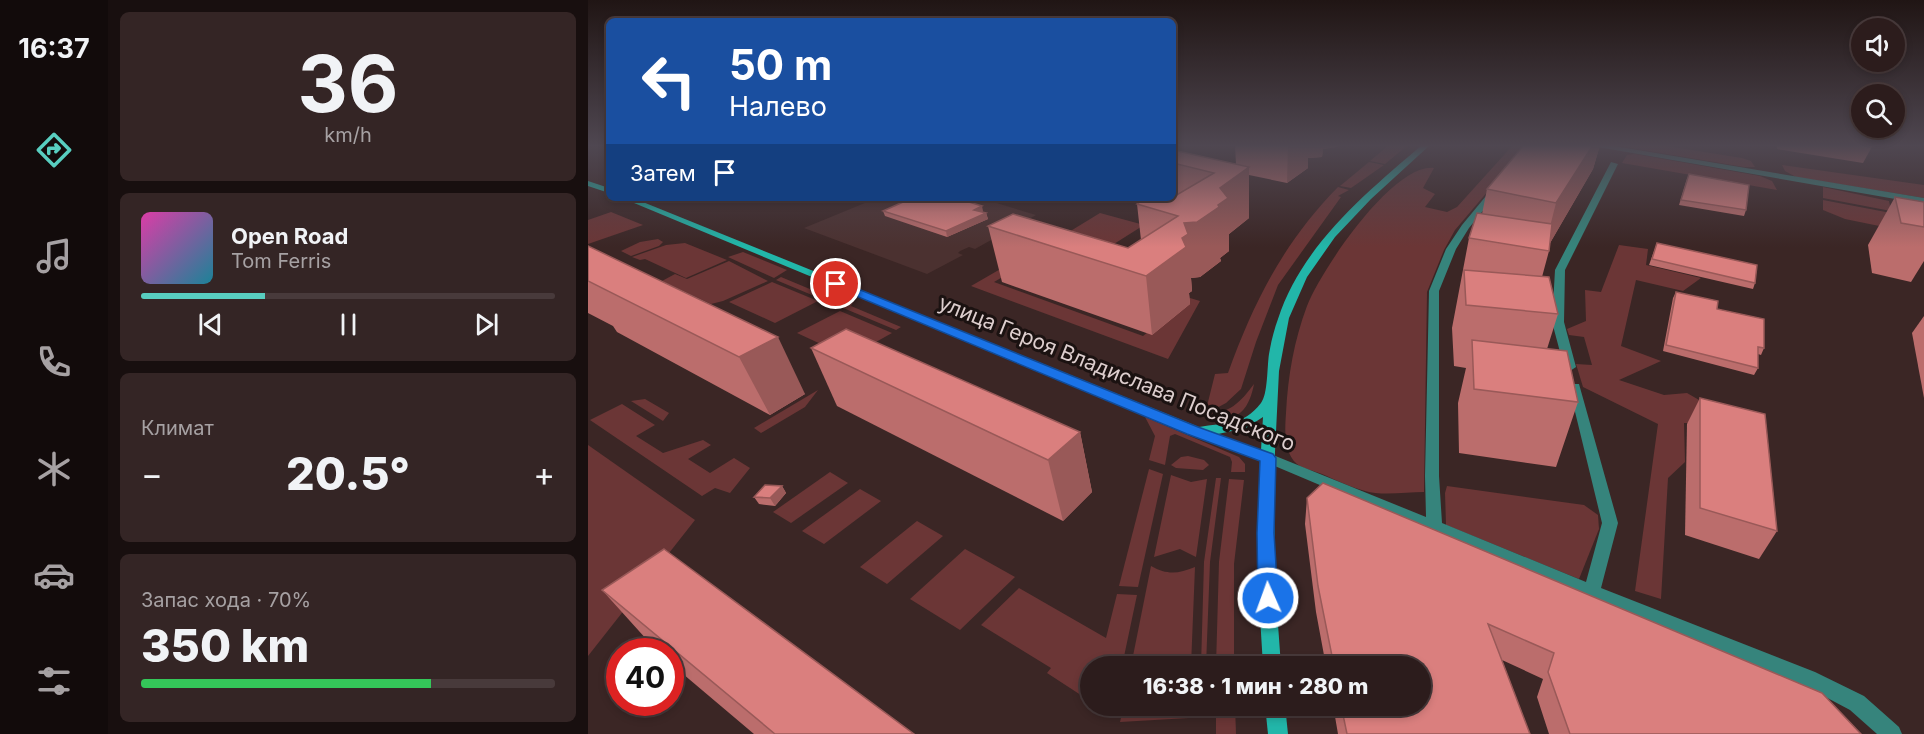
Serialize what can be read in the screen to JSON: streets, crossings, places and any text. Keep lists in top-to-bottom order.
{
  "streets": {
    "street": ["улица Героя Владислава Посадского"]
  },
  "page": {
    "tabs": "16:37",
    "tile": [
      ["36", "km/h"],
      "Климат",
      ["Запас хода · 70%", "350 km"]
    ],
    "turn": ["50 m", "Налево"],
    "then": "Затем",
    "song": ["Open Road", "Tom Ferris"],
    "heat": ["−", "20.5°", "+"],
    "limit": "40",
    "trip": "16:38 · 1 мин · 280 m"
  }
}
